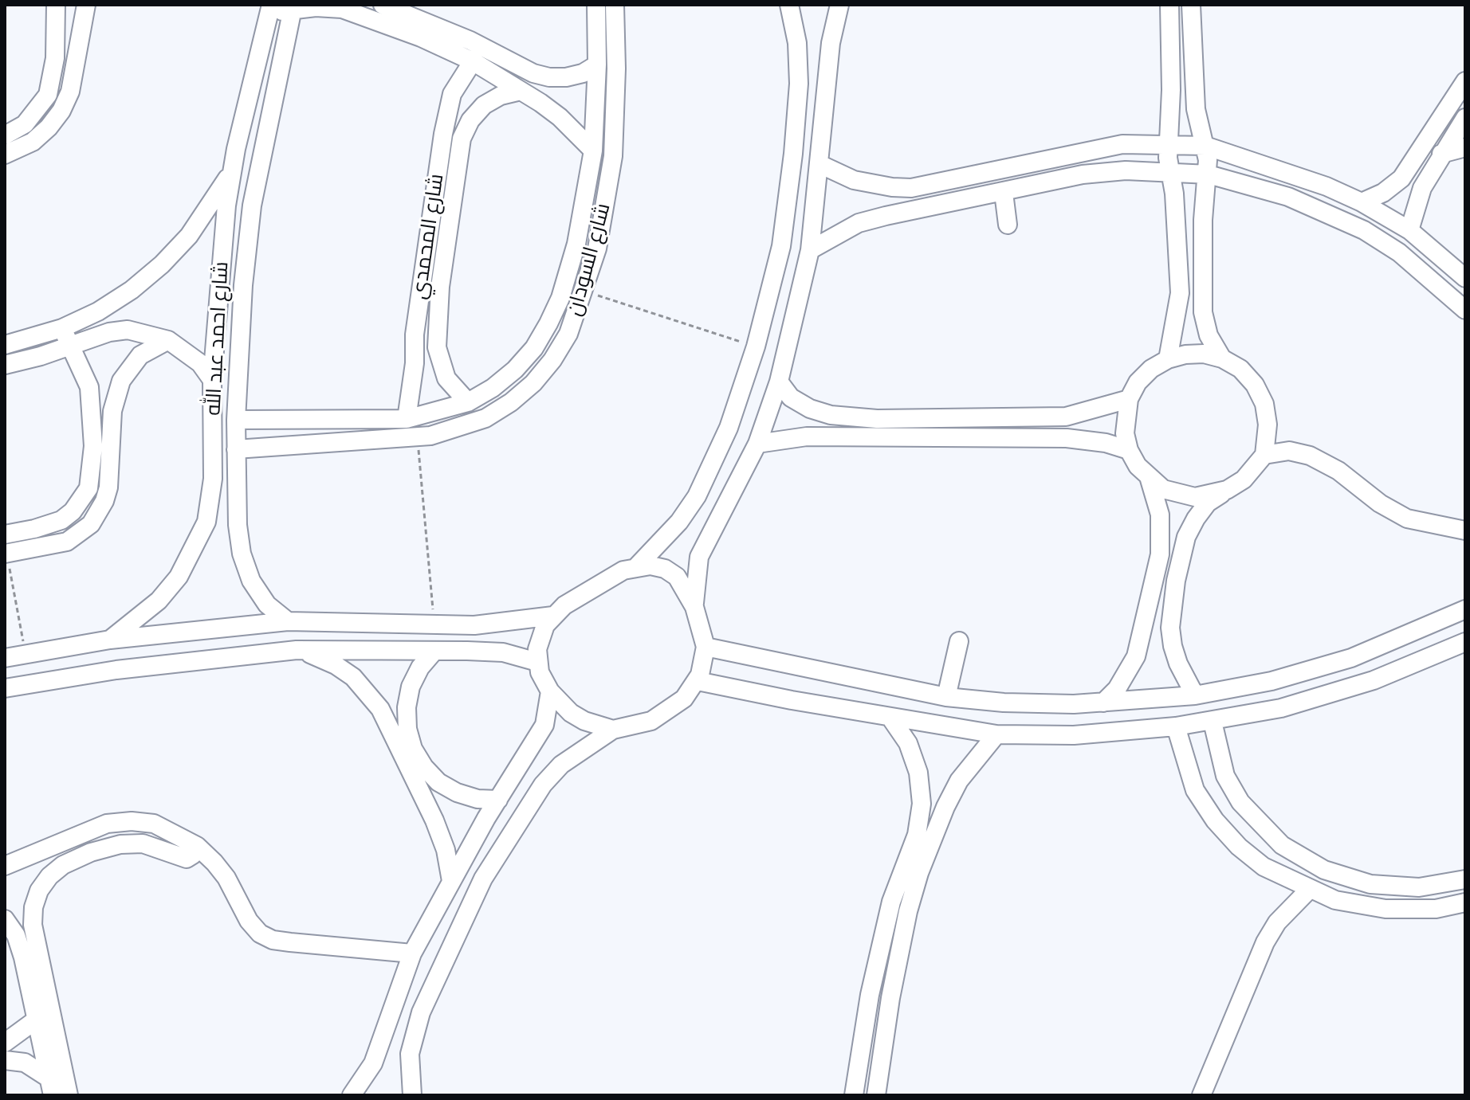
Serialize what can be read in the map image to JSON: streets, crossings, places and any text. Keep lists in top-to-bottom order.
{
  "streets": {
    "street": ["شارع المحمدي", "شارع السودان", "شارع احمد عبد الله"]
  },
  "crossings": [
    ["شارع المحمدي", "شارع السودان"],
    ["شارع السودان", "شارع احمد عبد الله"]
  ]
}
